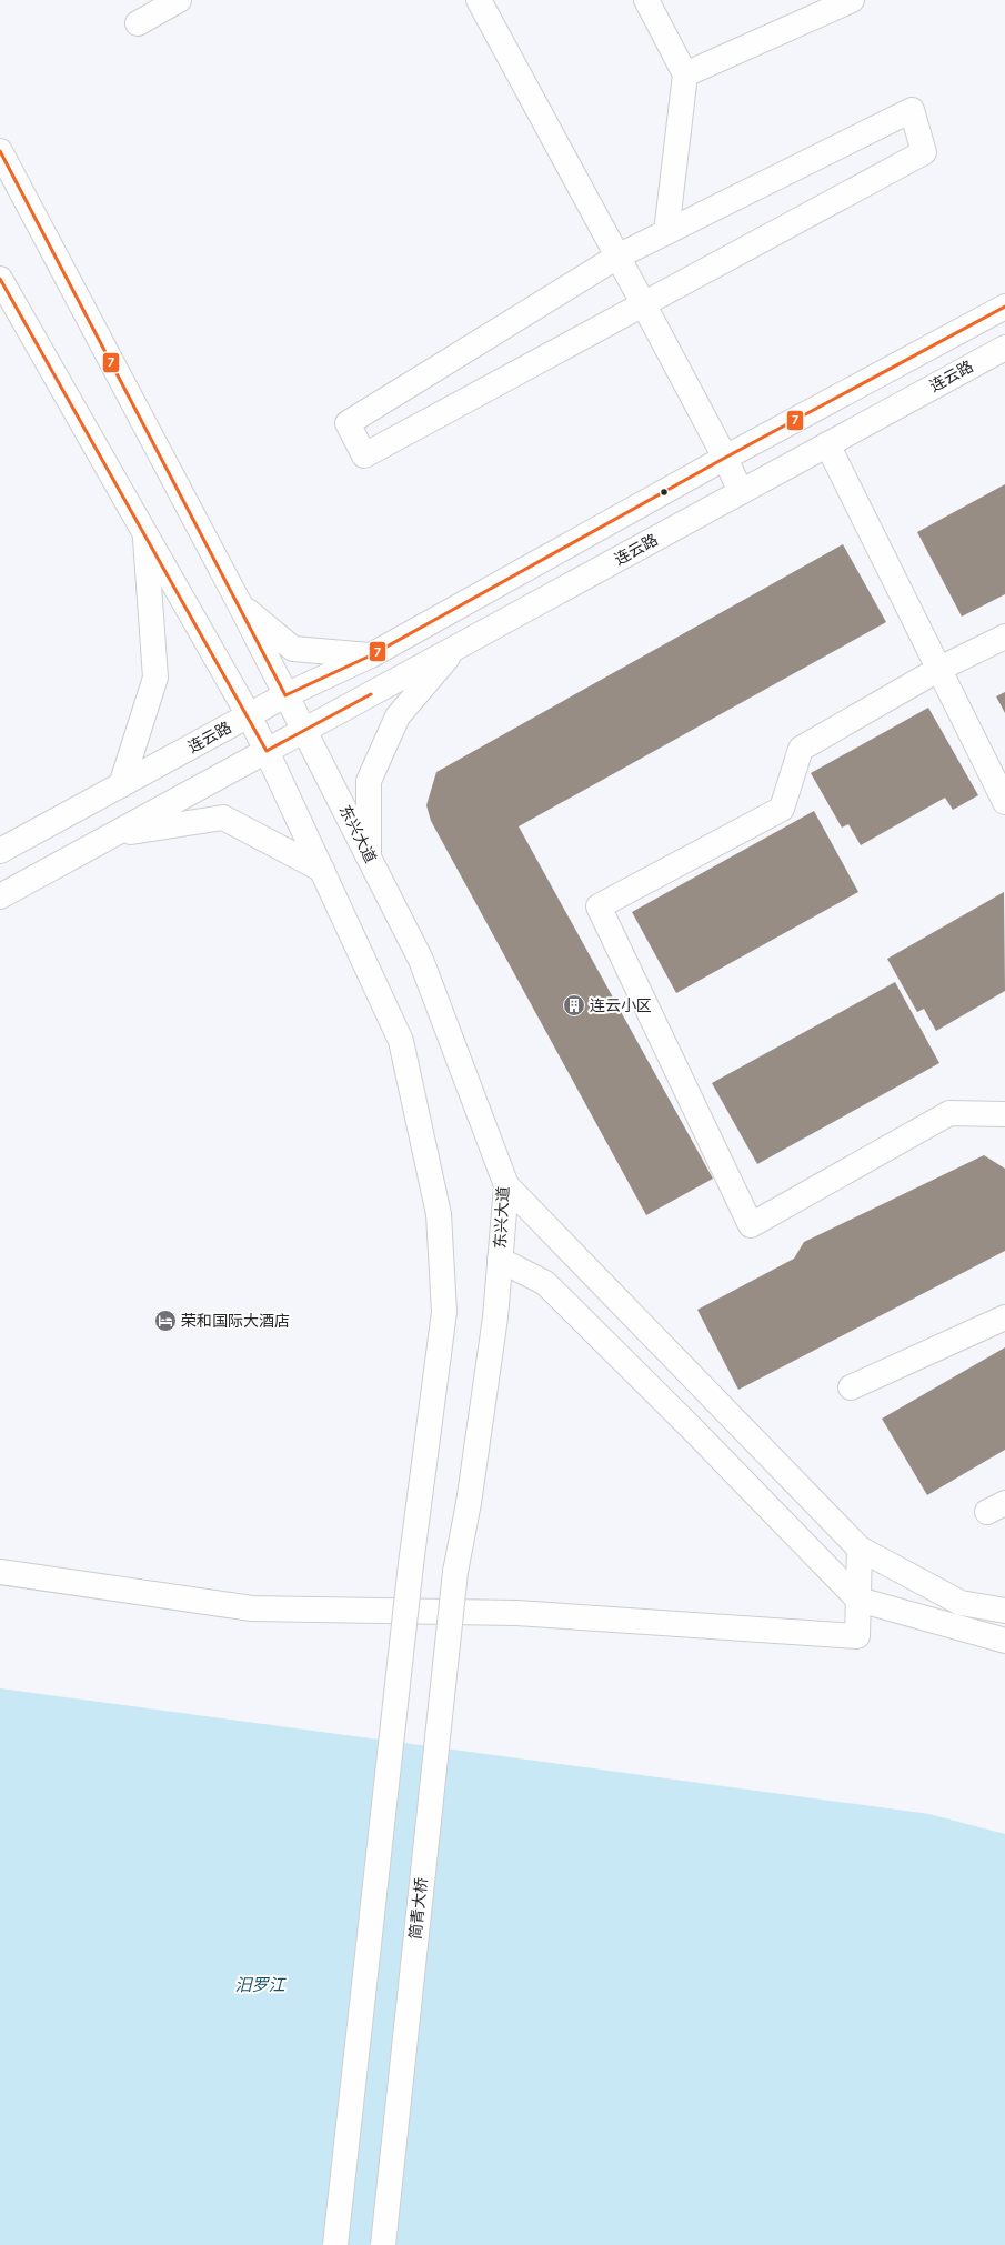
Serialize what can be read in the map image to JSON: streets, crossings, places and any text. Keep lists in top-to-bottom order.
{
  "streets": {
    "street": ["连云路", "东兴大道", "简青大桥"]
  },
  "crossings": [
    ["连云路", "东兴大道"],
    ["东兴大道", "简青大桥"]
  ],
  "water": ["汨罗江"],
  "places": {
    "building": ["连云小区"],
    "hotel": ["荣和国际大酒店"]
  },
  "lines": ["transit line 7"]
}
